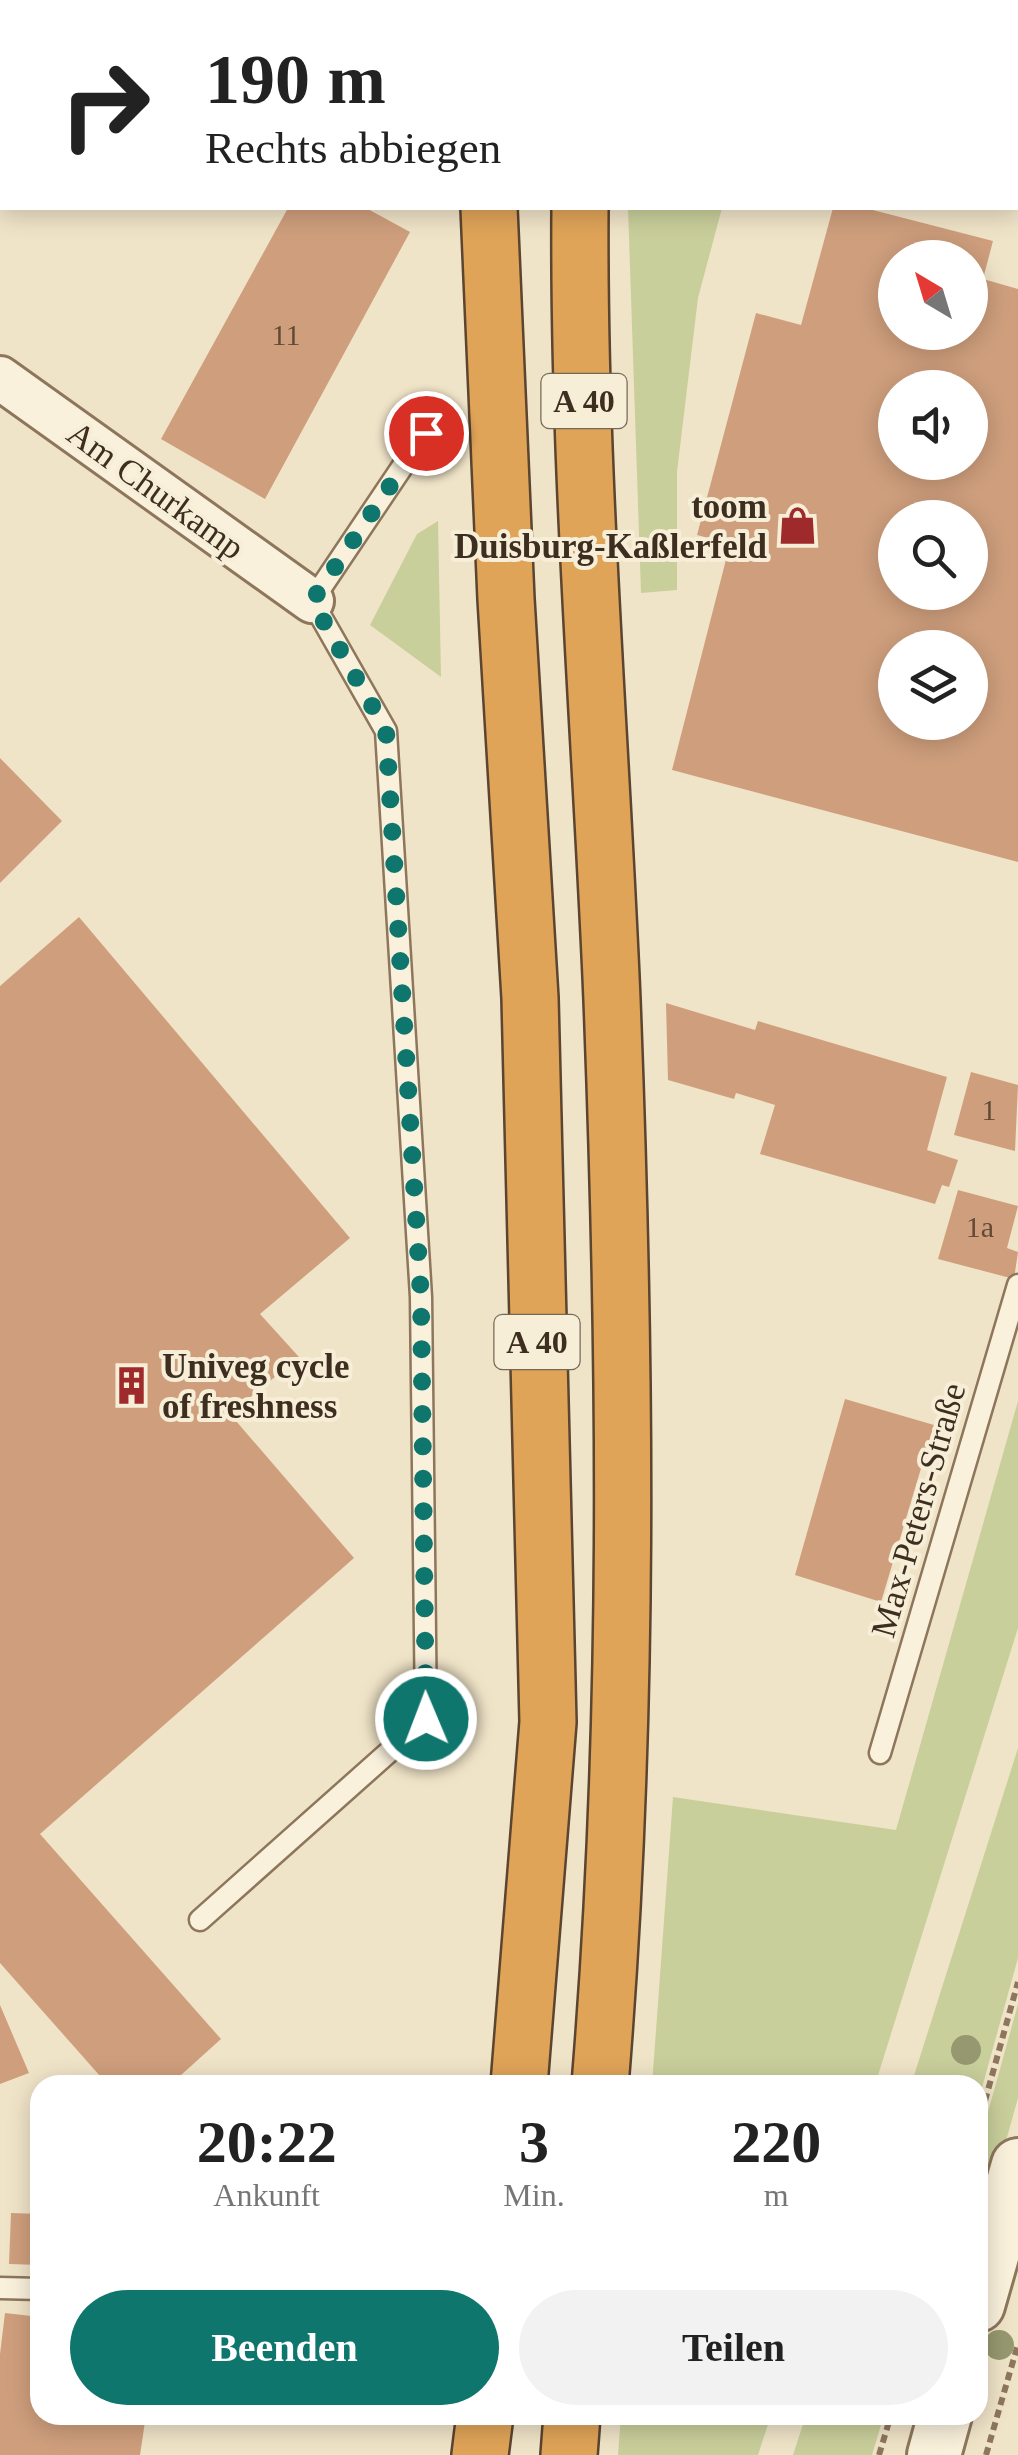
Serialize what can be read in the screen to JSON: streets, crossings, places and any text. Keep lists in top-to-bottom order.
{
  "streets": {
    "highway": ["A 40"],
    "street": ["Am Churkamp"],
    "lane": ["Max-Peters-Straße"]
  },
  "places": {
    "shop": ["toom Duisburg-Kaßlerfeld"],
    "building": ["Univeg cycle of freshness"]
  },
  "house_numbers": ["11", "1", "1a"],
  "north": "top left",
  "page": {
    "turn": ["190 m", "Rechts abbiegen"],
    "eta": [
      "20:22",
      "Ankunft",
      "3",
      "Min.",
      "220",
      "m"
    ],
    "buttons": ["Beenden", "Teilen"]
  }
}
